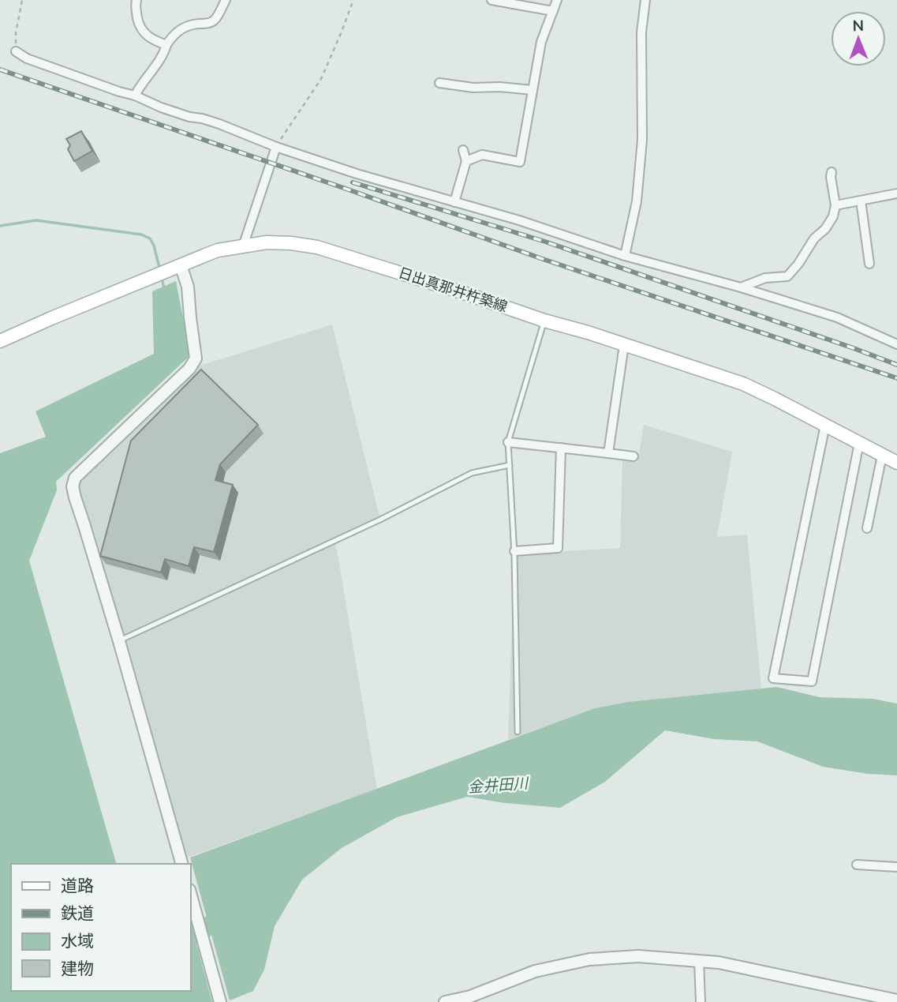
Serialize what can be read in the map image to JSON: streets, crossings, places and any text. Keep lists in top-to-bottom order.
{
  "streets": {
    "main road": ["日出真那井杵築線"]
  },
  "water": ["金井田川"],
  "legend": [
    "道路",
    "鉄道",
    "水域",
    "建物"
  ],
  "north": "top"
}
